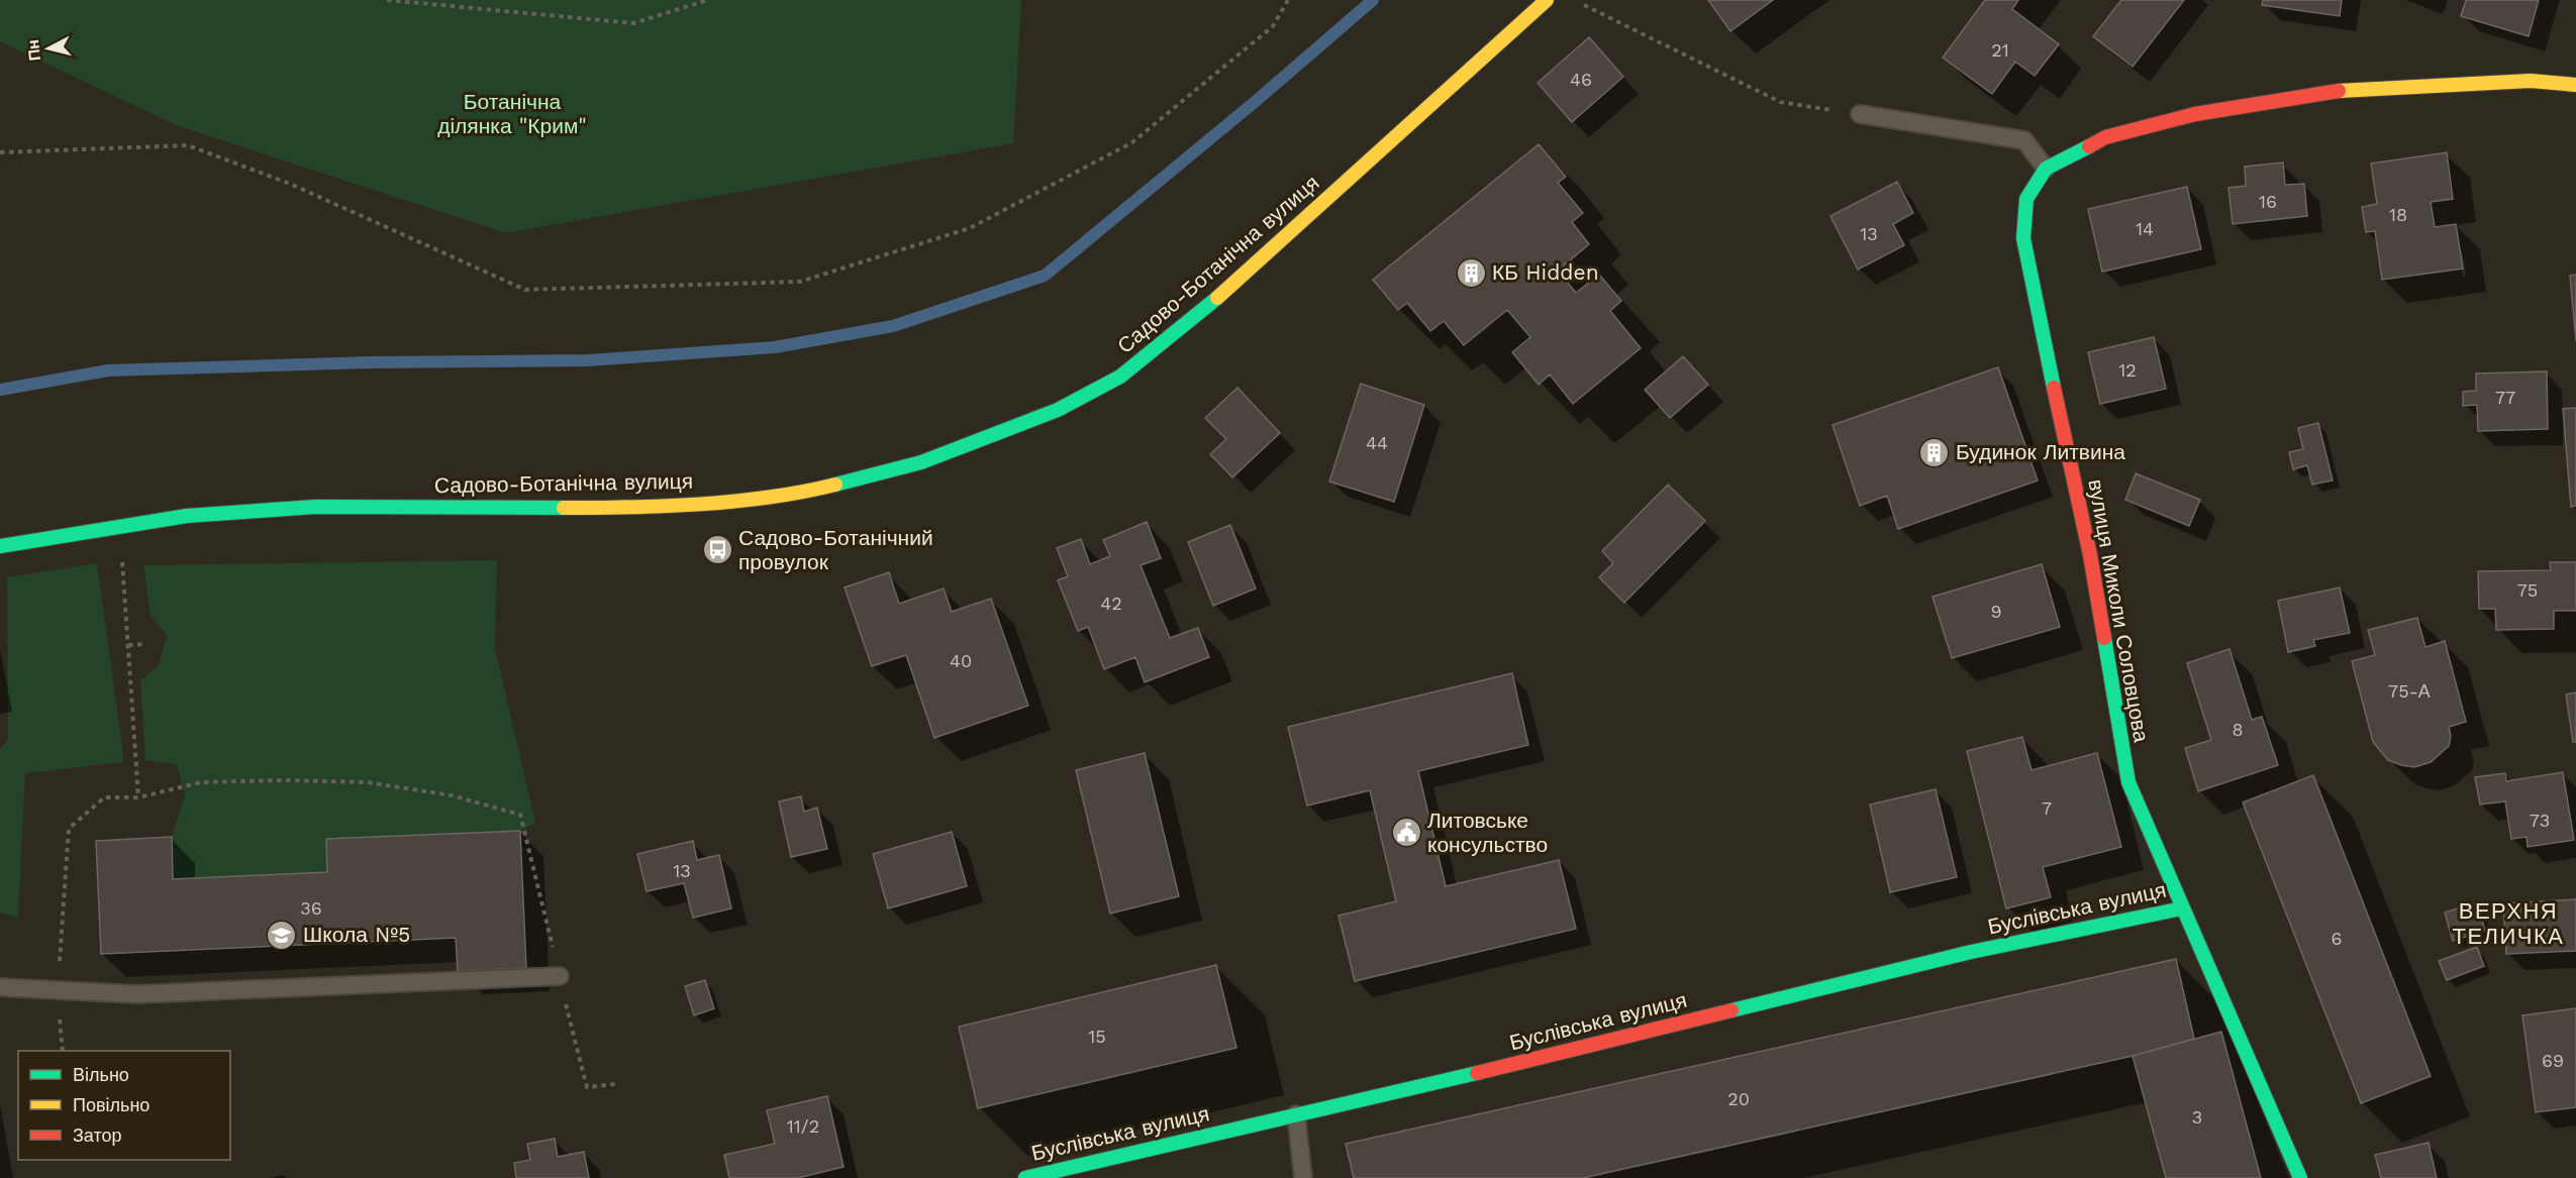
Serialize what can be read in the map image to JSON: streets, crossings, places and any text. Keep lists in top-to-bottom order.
{
  "streets": {
    "street": ["Садово-Ботанічна вулиця", "вулиця Миколи Соловцова", "Буслівська вулиця"]
  },
  "crossings": [
    ["вулиця Миколи Соловцова", "Буслівська вулиця"]
  ],
  "districts": ["ВЕРХНЯ ТЕЛИЧКА"],
  "parks": ["Ботанічна ділянка \"Крим\""],
  "places": {
    "building": ["КБ Hidden", "Будинок Литвина"],
    "bus stop": ["Садово-Ботанічний провулок"],
    "public building": ["Литовське консульство"],
    "school or university": ["Школа №5"]
  },
  "house_numbers": [
    "21",
    "46",
    "16",
    "18",
    "14",
    "13",
    "12",
    "77",
    "44",
    "75",
    "42",
    "9",
    "40",
    "75-А",
    "8",
    "7",
    "73",
    "13",
    "36",
    "6",
    "15",
    "69",
    "20",
    "3",
    "11/2"
  ],
  "legend": ["Вільно", "Повільно", "Затор"],
  "north": "left"
}
